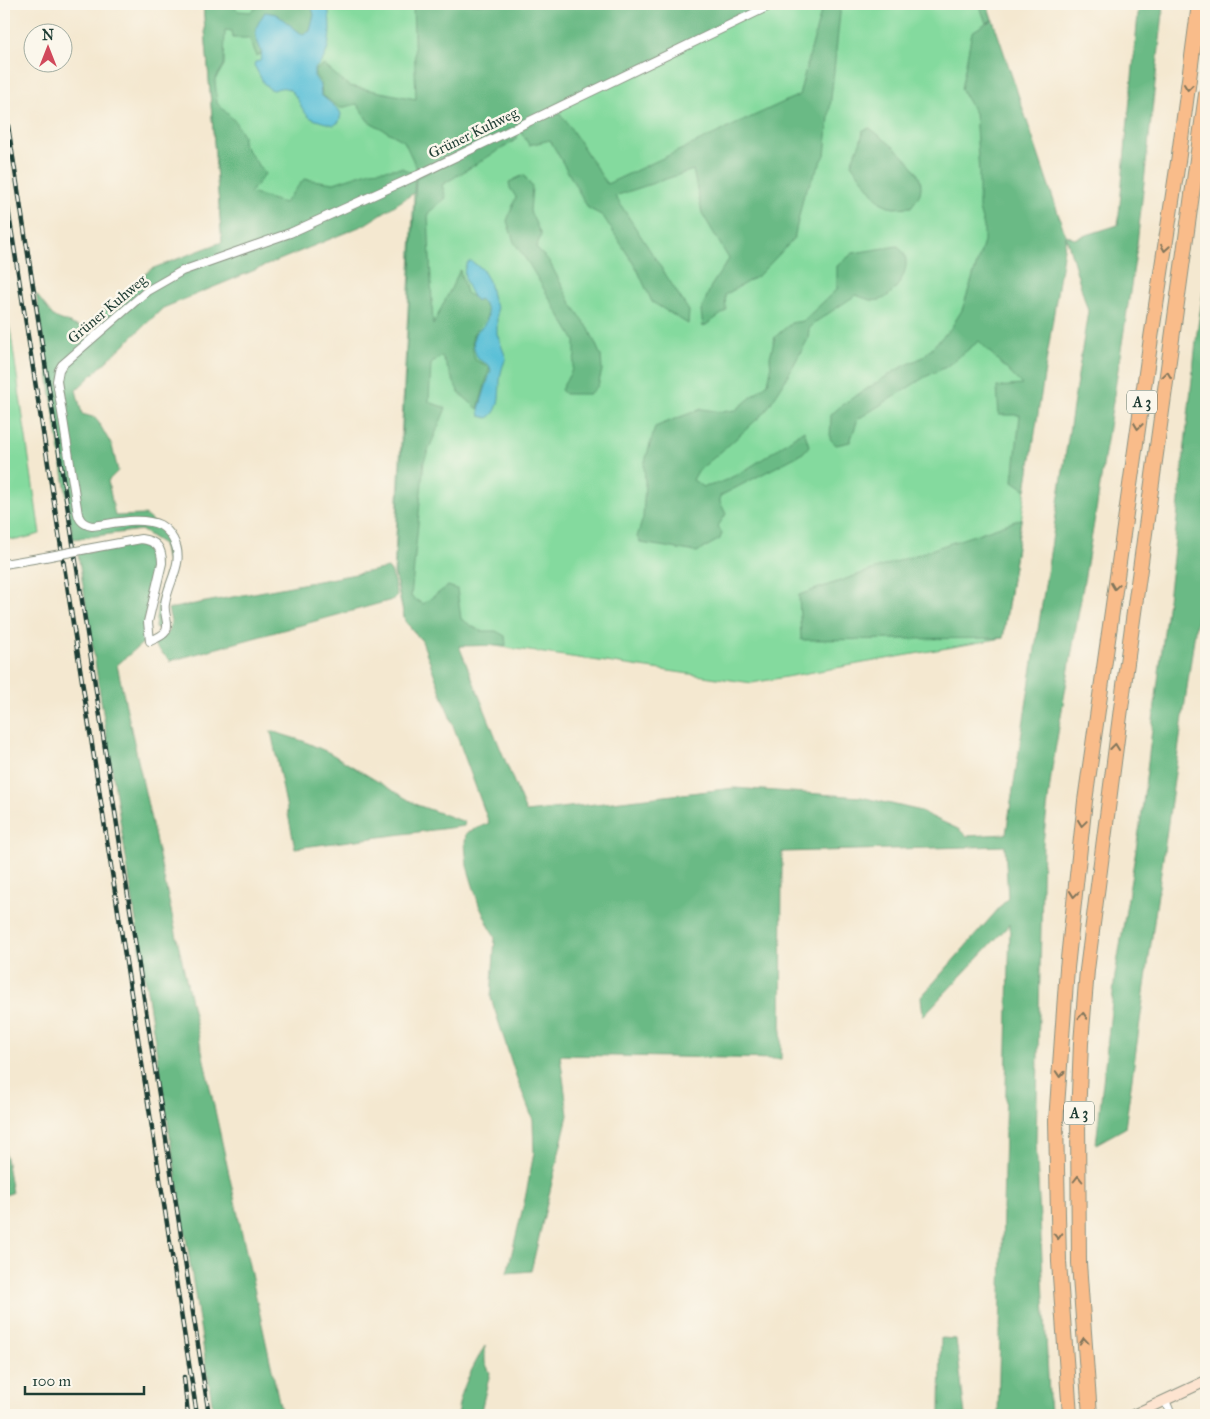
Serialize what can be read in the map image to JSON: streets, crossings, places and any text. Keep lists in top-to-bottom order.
{
  "streets": {
    "highway": ["A 3"],
    "street": ["Grüner Kuhweg"]
  },
  "scale_bar": "100 m",
  "north": "top"
}
